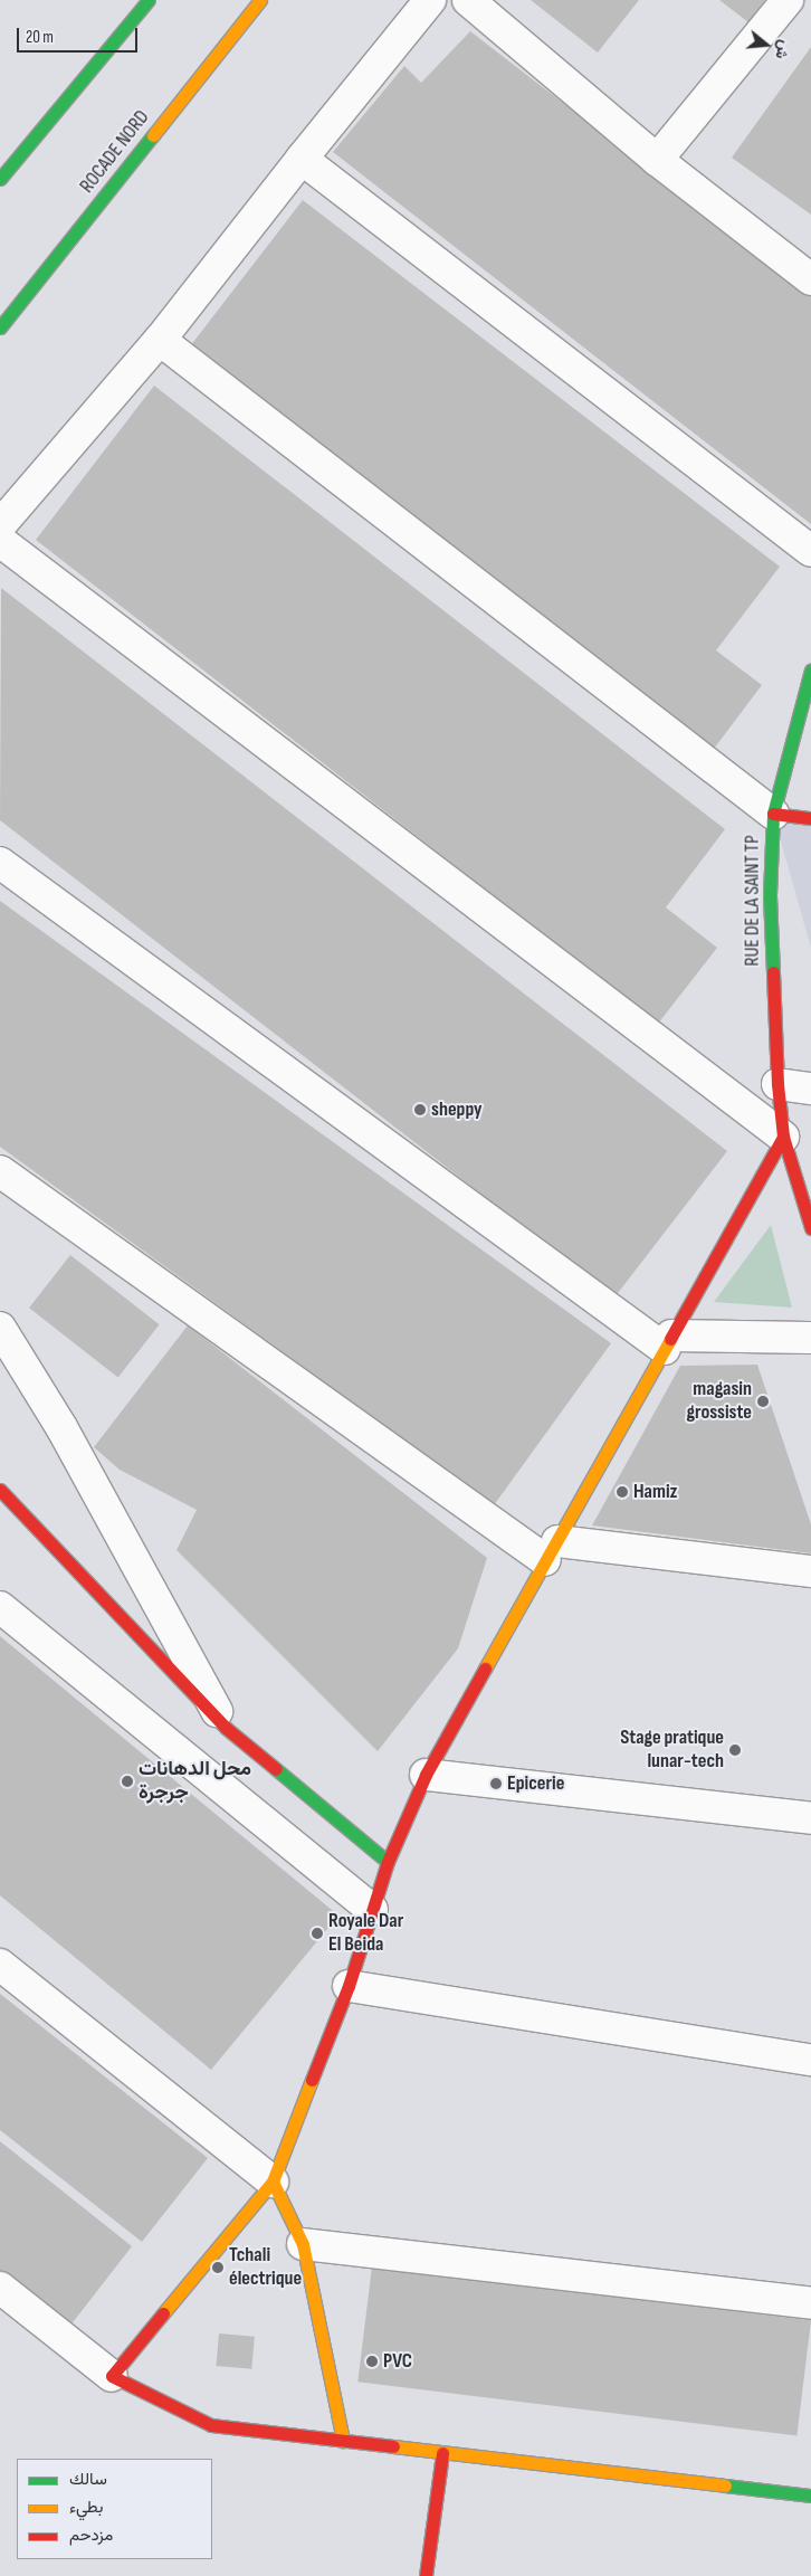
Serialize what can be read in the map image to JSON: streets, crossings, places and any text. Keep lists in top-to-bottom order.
{
  "streets": {
    "main road": ["ROCADE NORD", "RUE DE LA SAINT TP"]
  },
  "places": [
    "sheppy",
    "magasin grossiste",
    "Hamiz",
    "Stage pratique lunar-tech",
    "محل الدهانات جرجرة",
    "Epicerie",
    "Royale Dar El Beida",
    "Tchali électrique",
    "PVC"
  ],
  "legend": ["سالك", "بطيء", "مزدحم"],
  "scale_bar": "20 m",
  "north": "right"
}
